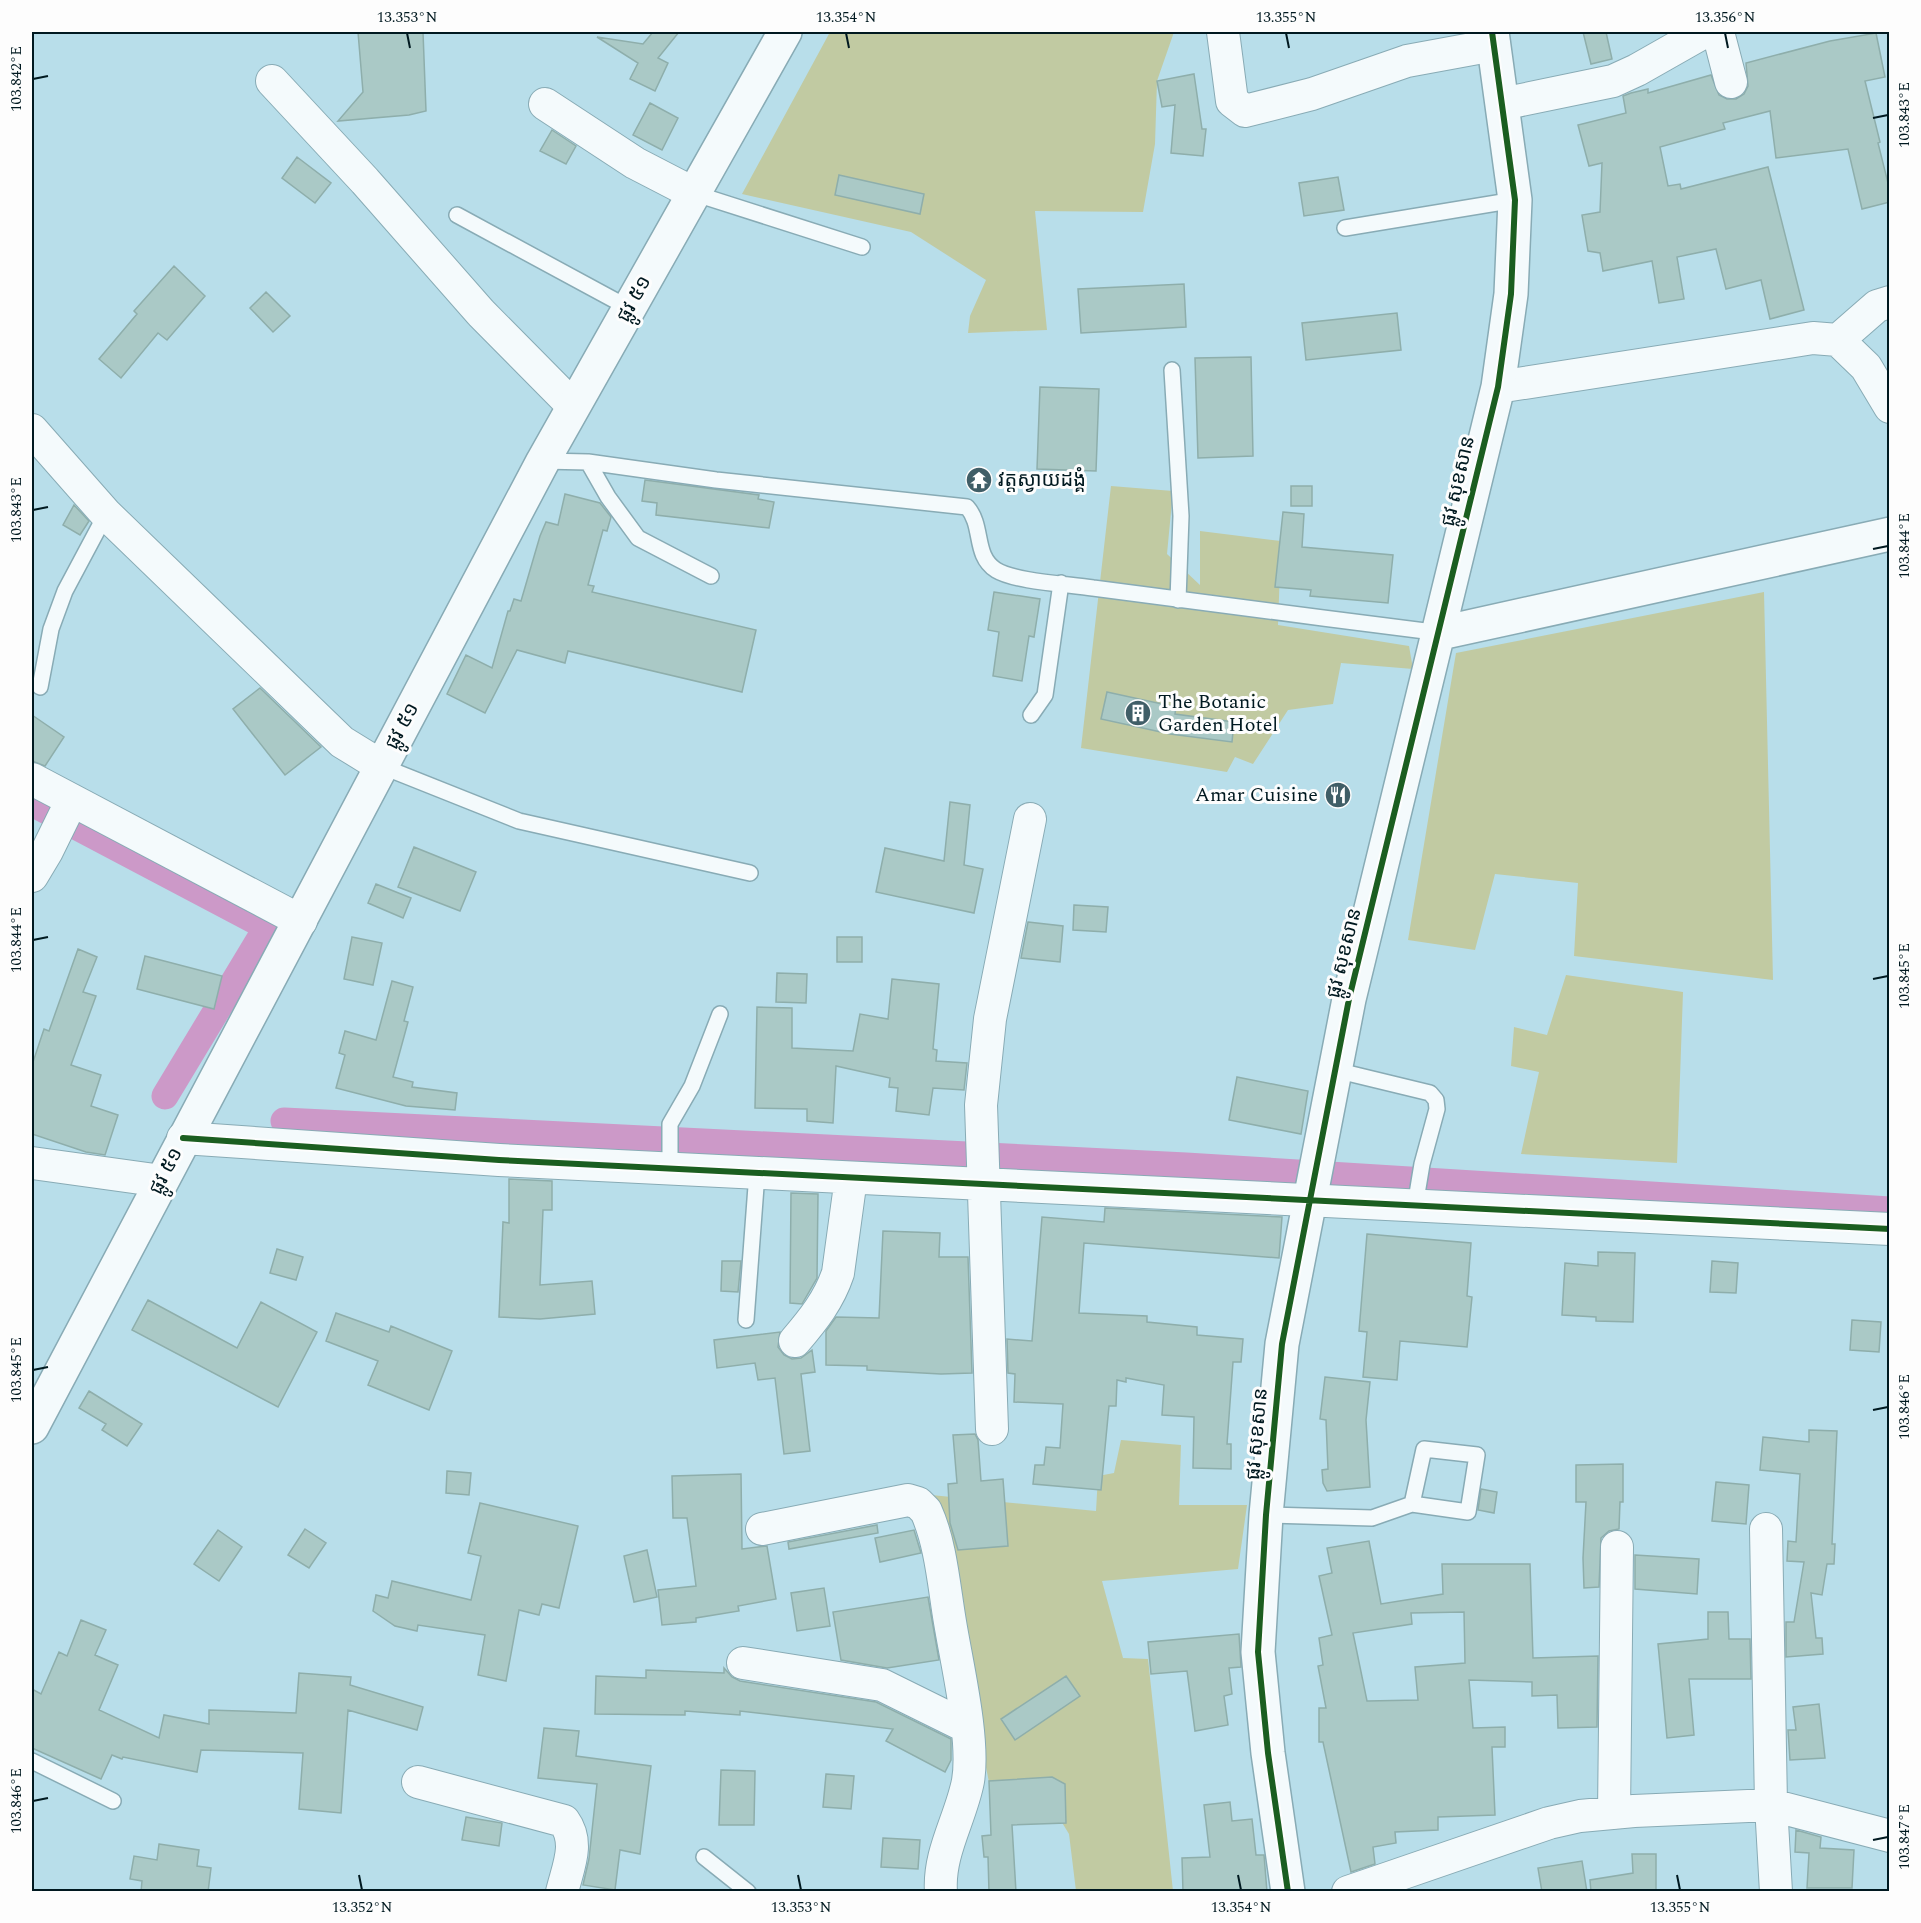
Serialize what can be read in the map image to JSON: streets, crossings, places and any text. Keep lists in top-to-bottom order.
{
  "streets": {
    "street": ["ផ្លូវ ៥១", "ផ្លូវ សុខសាន"]
  },
  "places": {
    "temple": ["វត្តស្វាយដង្គំ"],
    "building": ["The Botanic Garden Hotel"],
    "restaurant": ["Amar Cuisine"]
  },
  "coordinates": [
    "13.353°N",
    "13.354°N",
    "13.355°N",
    "13.356°N",
    "103.842°E",
    "103.843°E",
    "103.844°E",
    "103.845°E",
    "103.846°E",
    "103.847°E",
    "13.352°N"
  ]
}
